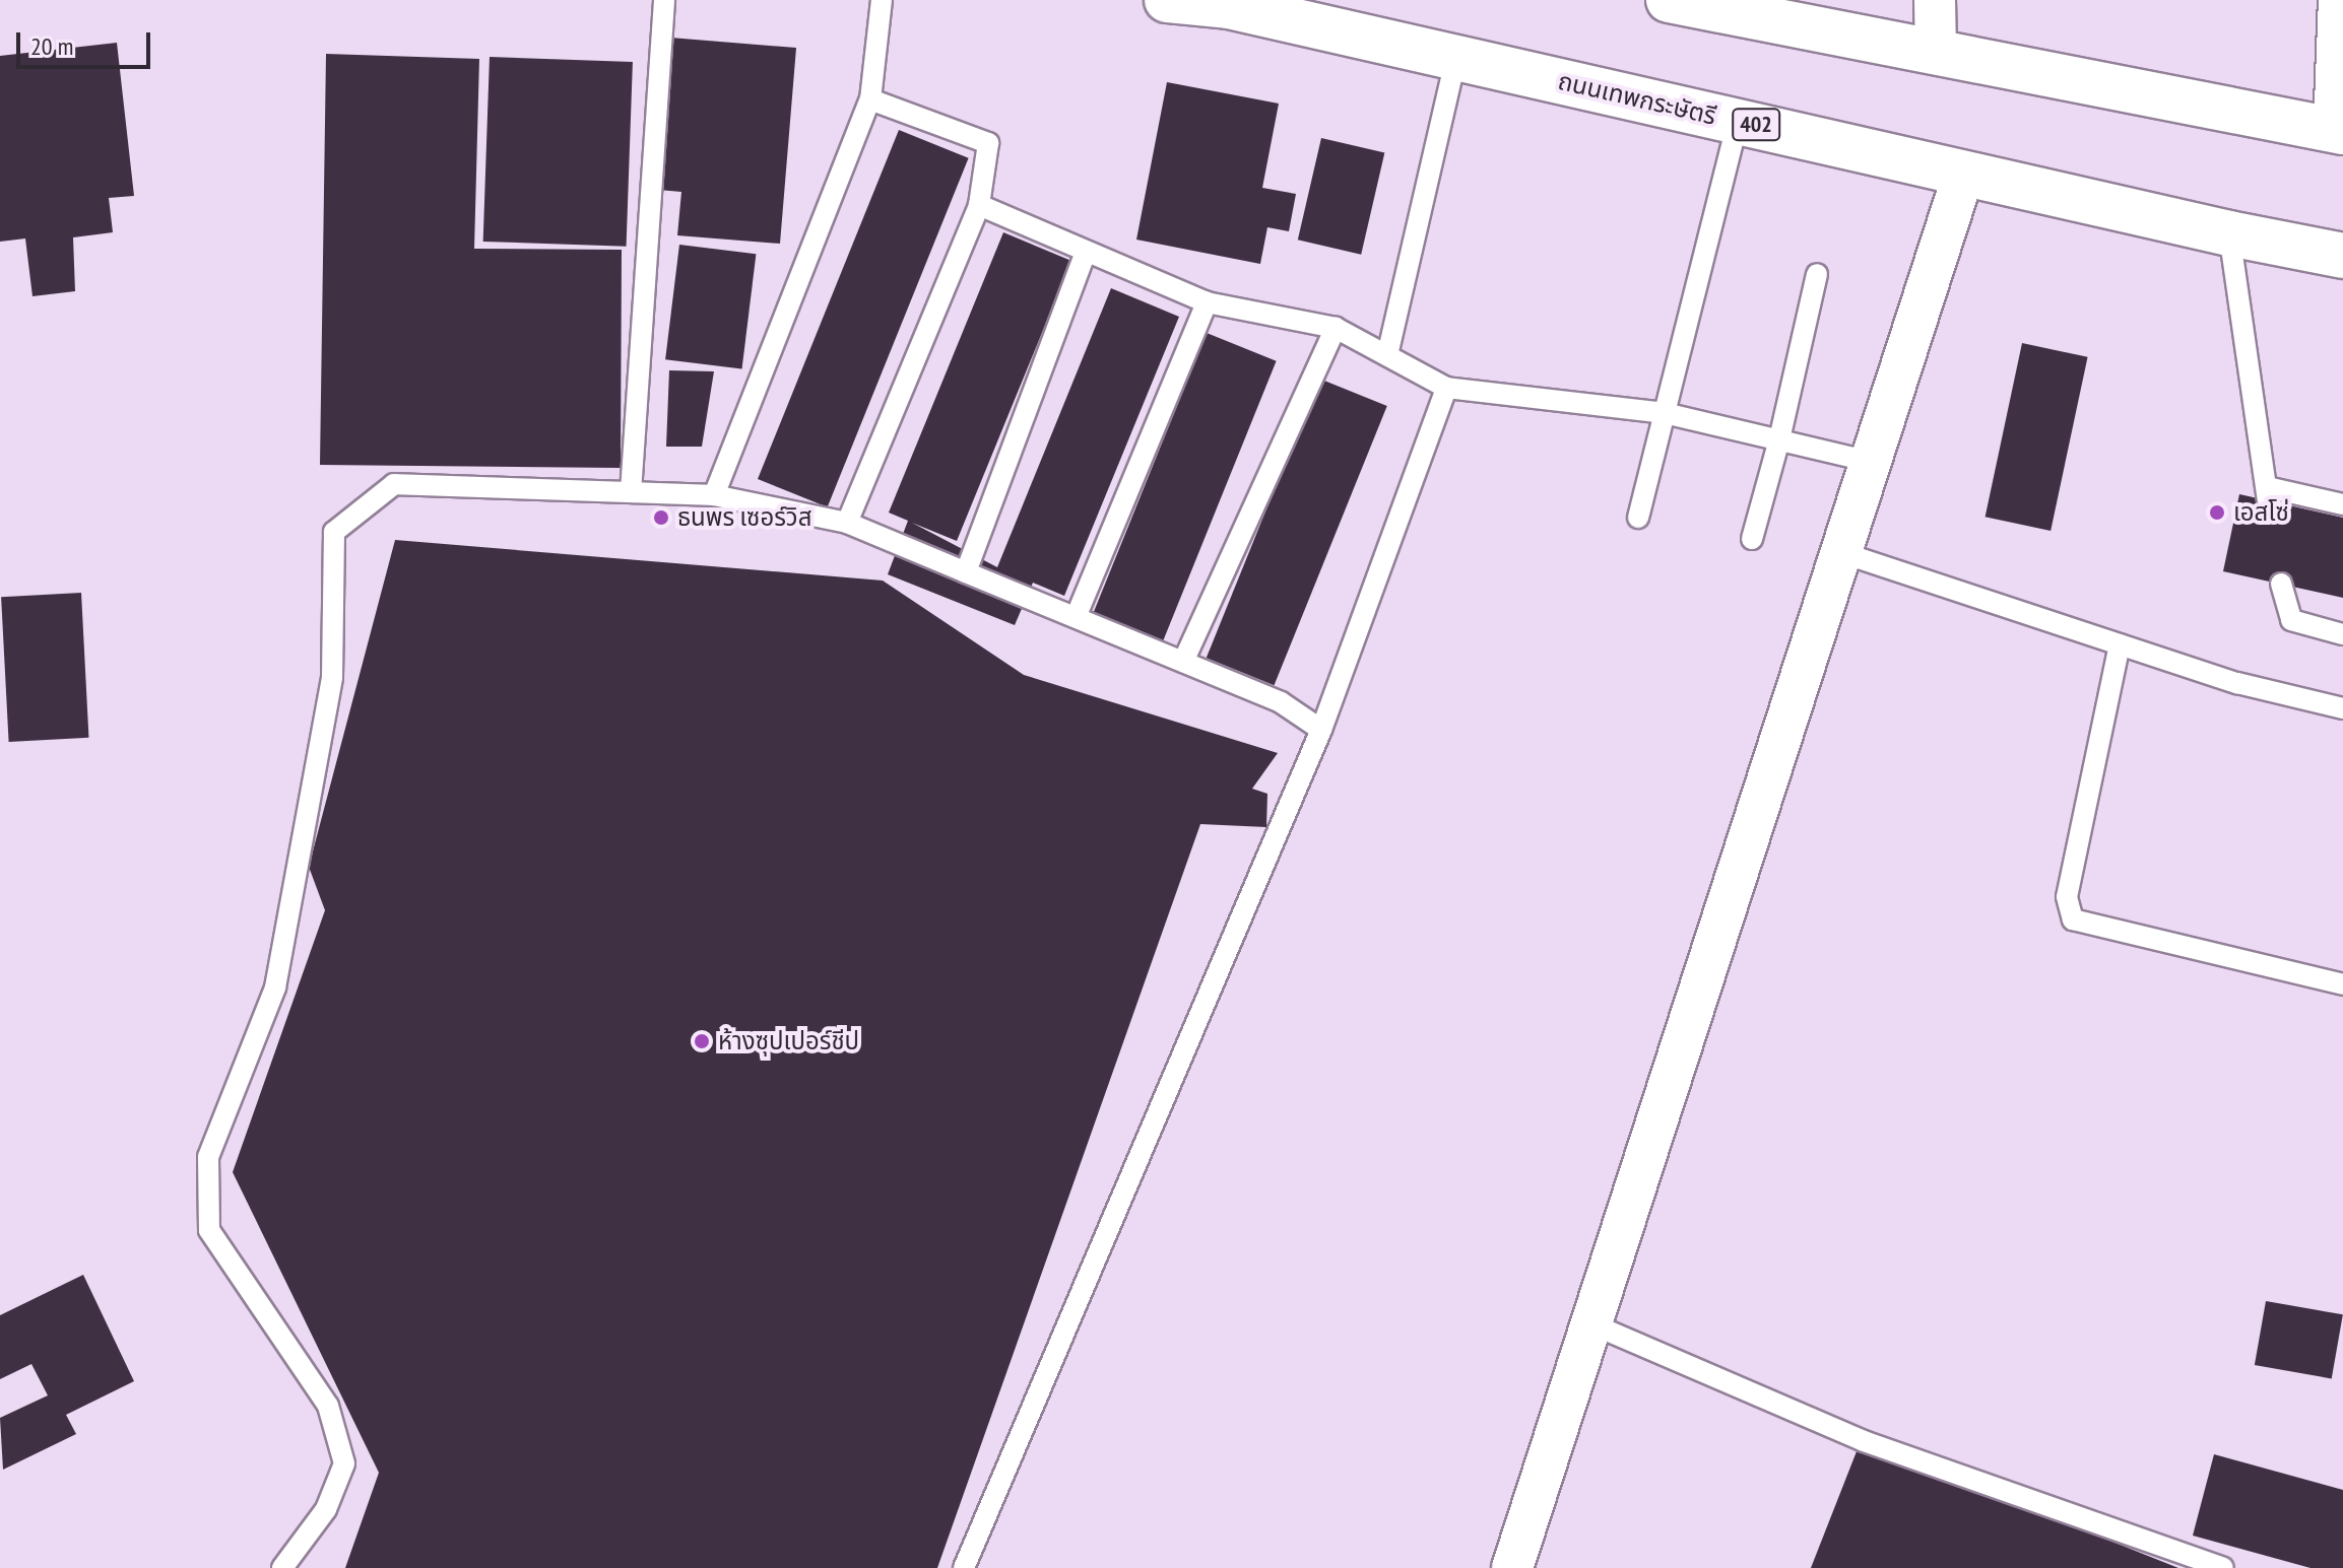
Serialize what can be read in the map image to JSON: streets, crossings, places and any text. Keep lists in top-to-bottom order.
{
  "streets": {
    "main road": ["ถนนเทพกระษัตรี", "402"]
  },
  "places": ["เอสโซ่", "ธนพร เซอร์วิส", "ห้างซุปเปอร์ชีป"],
  "scale_bar": "20 m"
}
